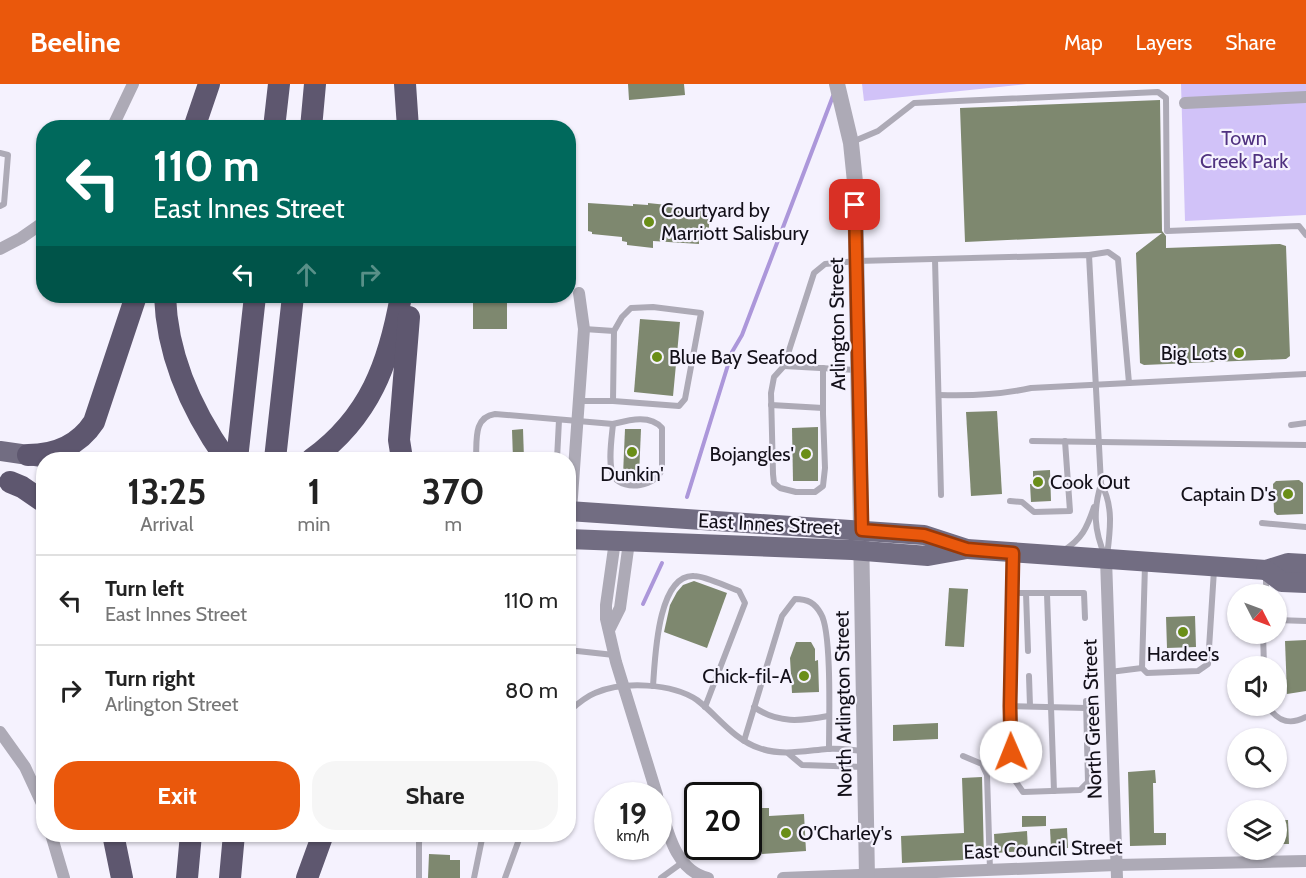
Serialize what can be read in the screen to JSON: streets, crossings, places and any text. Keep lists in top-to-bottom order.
{
  "streets": {
    "main road": ["East Innes Street"],
    "street": [
      "Arlington Street",
      "North Arlington Street",
      "North Green Street",
      "East Council Street"
    ]
  },
  "crossings": [
    ["Arlington Street", "East Innes Street"],
    ["Arlington Street", "North Arlington Street"],
    ["East Innes Street", "North Arlington Street"],
    ["East Innes Street", "North Green Street"],
    ["North Arlington Street", "East Council Street"],
    ["North Green Street", "East Council Street"]
  ],
  "parks": ["Town Creek Park"],
  "places": [
    "Courtyard by Marriott Salisbury",
    "Big Lots",
    "Blue Bay Seafood",
    "Dunkin'",
    "Bojangles'",
    "Cook Out",
    "Captain D's",
    "Hardee's",
    "Chick-fil-A",
    "O'Charley's"
  ],
  "north": "bottom right",
  "page": {
    "header": "Beeline",
    "nav": ["Map", "Layers", "Share"],
    "turn": ["110 m", "East Innes Street"],
    "eta": [
      "13:25",
      "Arrival",
      "1",
      "min",
      "370",
      "m"
    ],
    "list": [
      {
        "name": "Turn left",
        "note": "East Innes Street",
        "value": "110 m"
      },
      {
        "name": "Turn right",
        "note": "Arlington Street",
        "value": "80 m"
      }
    ],
    "buttons": ["Exit", "Share"],
    "speed": "19 km/h",
    "limit": "20"
  }
}
